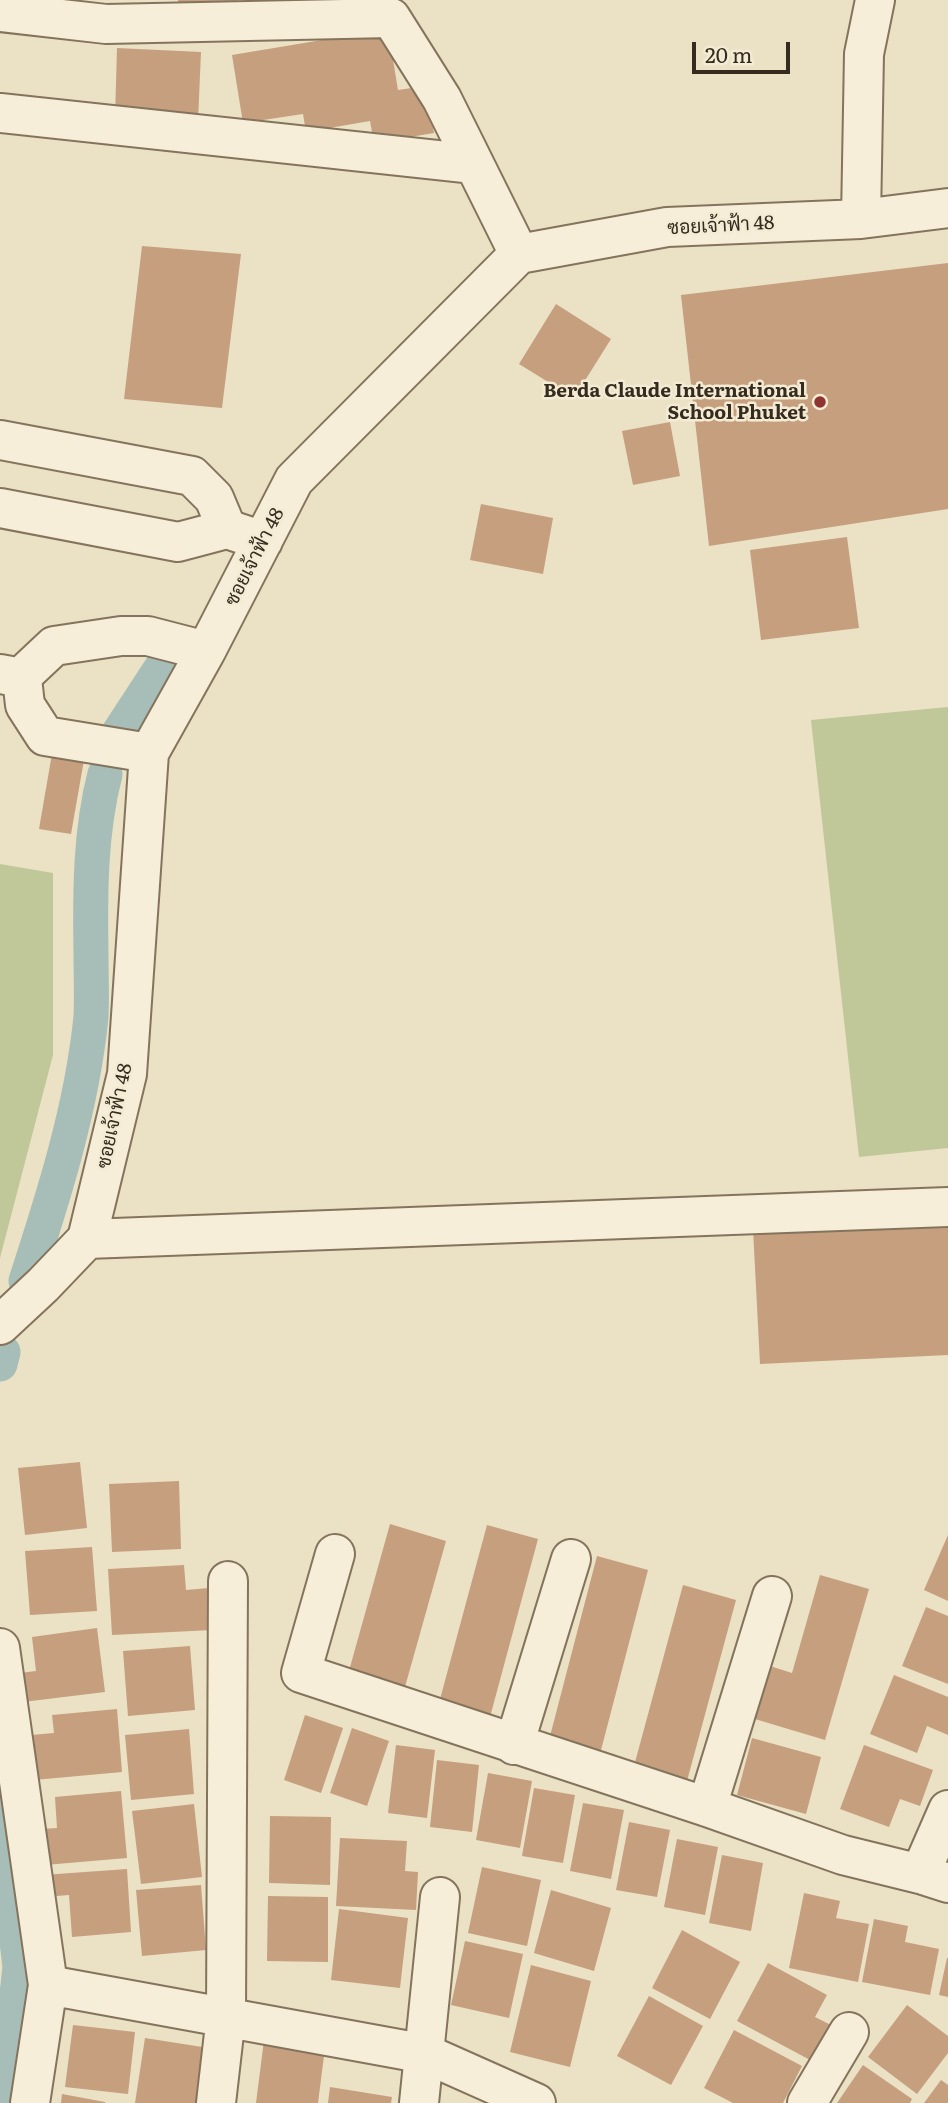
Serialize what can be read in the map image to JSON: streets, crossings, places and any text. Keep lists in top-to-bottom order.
{
  "streets": {
    "street": ["ซอยเจ้าฟ้า 48"]
  },
  "places": ["Berda Claude International School Phuket"],
  "scale_bar": "20 m"
}
